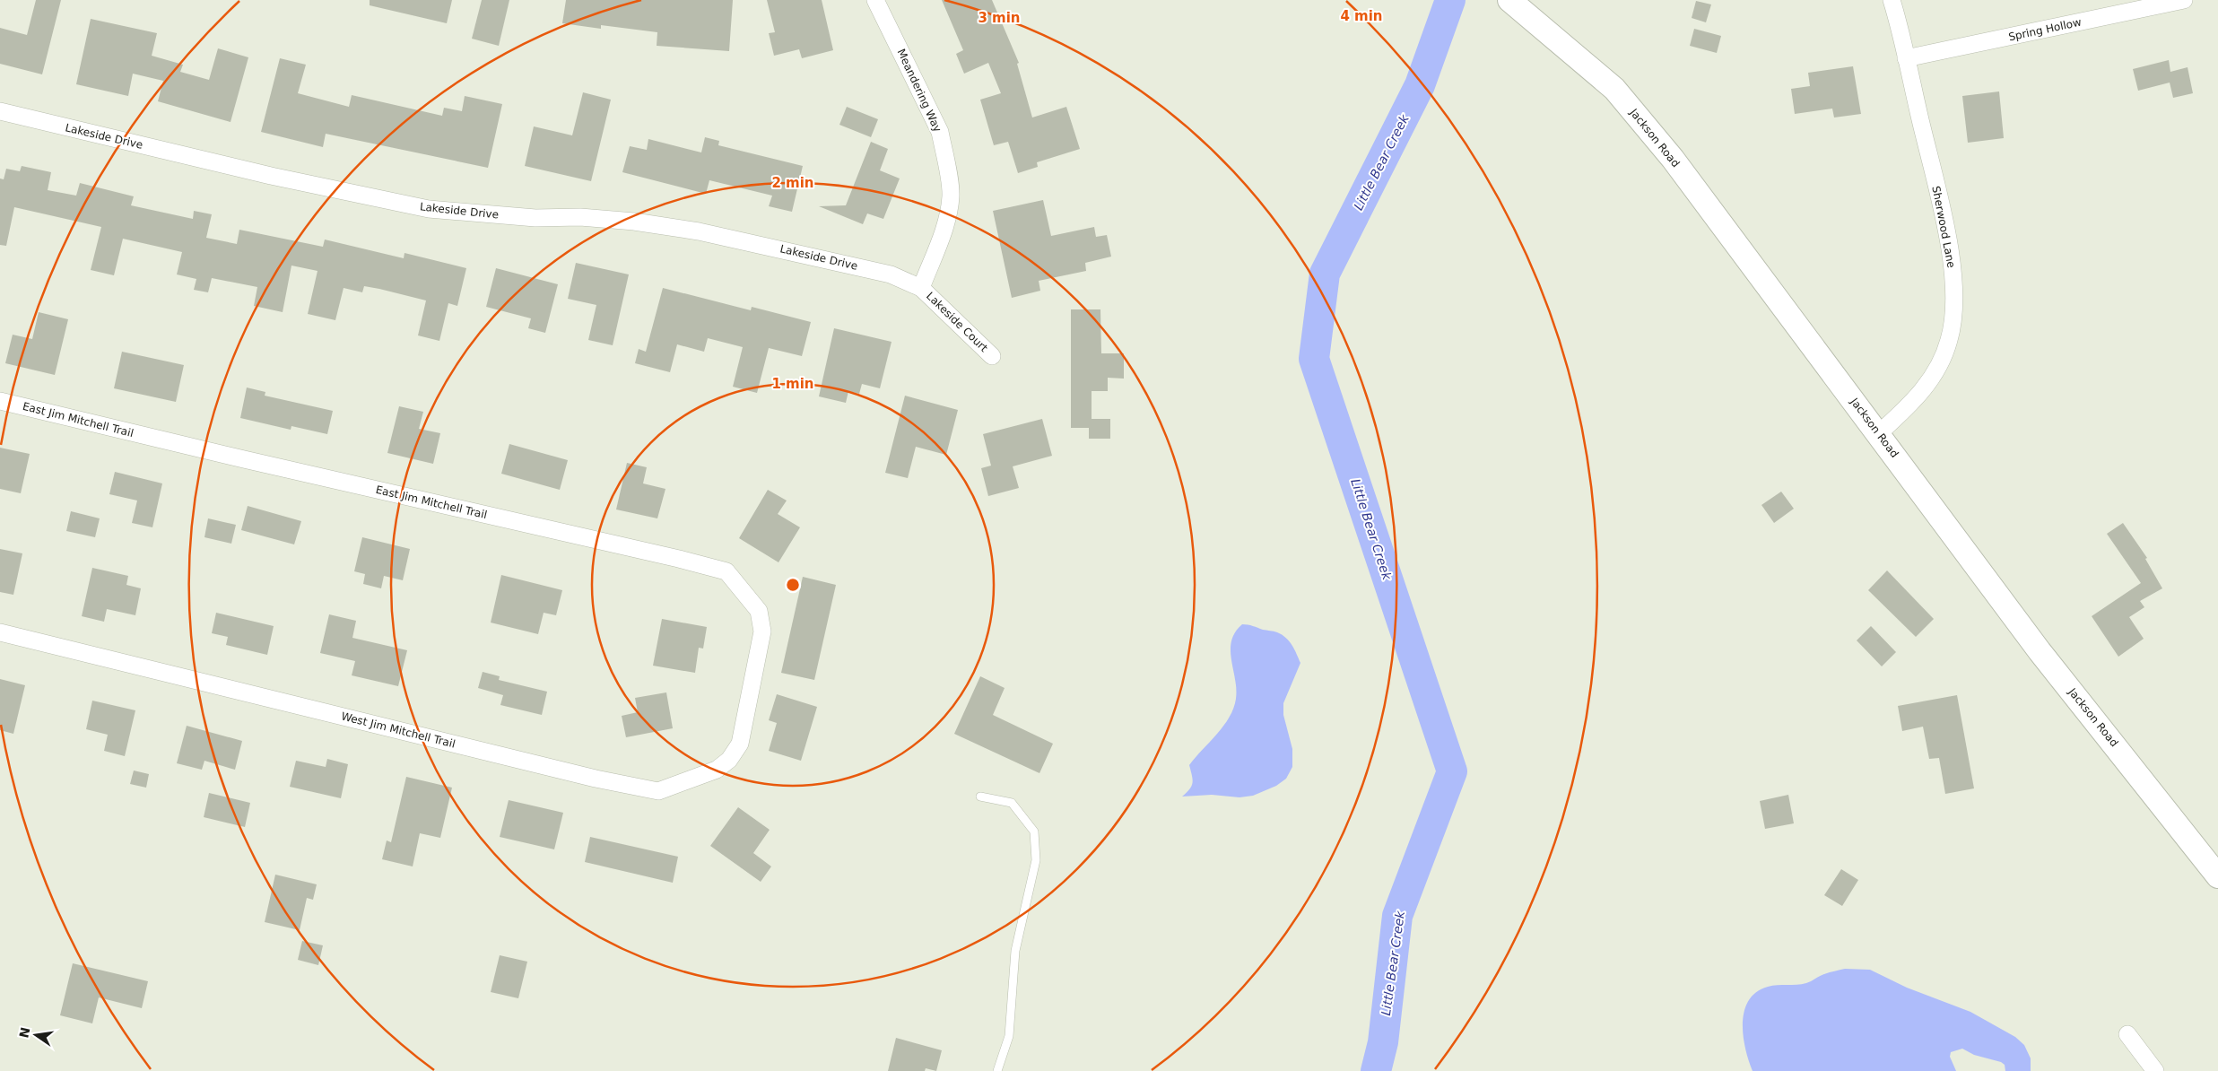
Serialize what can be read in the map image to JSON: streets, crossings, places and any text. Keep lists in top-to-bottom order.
{
  "streets": {
    "main road": ["Jackson Road"],
    "street": [
      "Spring Hollow",
      "Meandering Way",
      "Lakeside Drive",
      "Sherwood Lane",
      "Lakeside Court",
      "East Jim Mitchell Trail",
      "West Jim Mitchell Trail"
    ]
  },
  "crossings": [
    ["Spring Hollow", "Sherwood Lane"],
    ["Meandering Way", "Lakeside Drive"],
    ["Meandering Way", "Lakeside Court"],
    ["Lakeside Drive", "Lakeside Court"],
    ["Jackson Road", "Sherwood Lane"],
    ["East Jim Mitchell Trail", "West Jim Mitchell Trail"]
  ],
  "water": ["Little Bear Creek"],
  "north": "left",
  "rings": [
    "4 min",
    "3 min",
    "2 min",
    "1 min"
  ]
}
